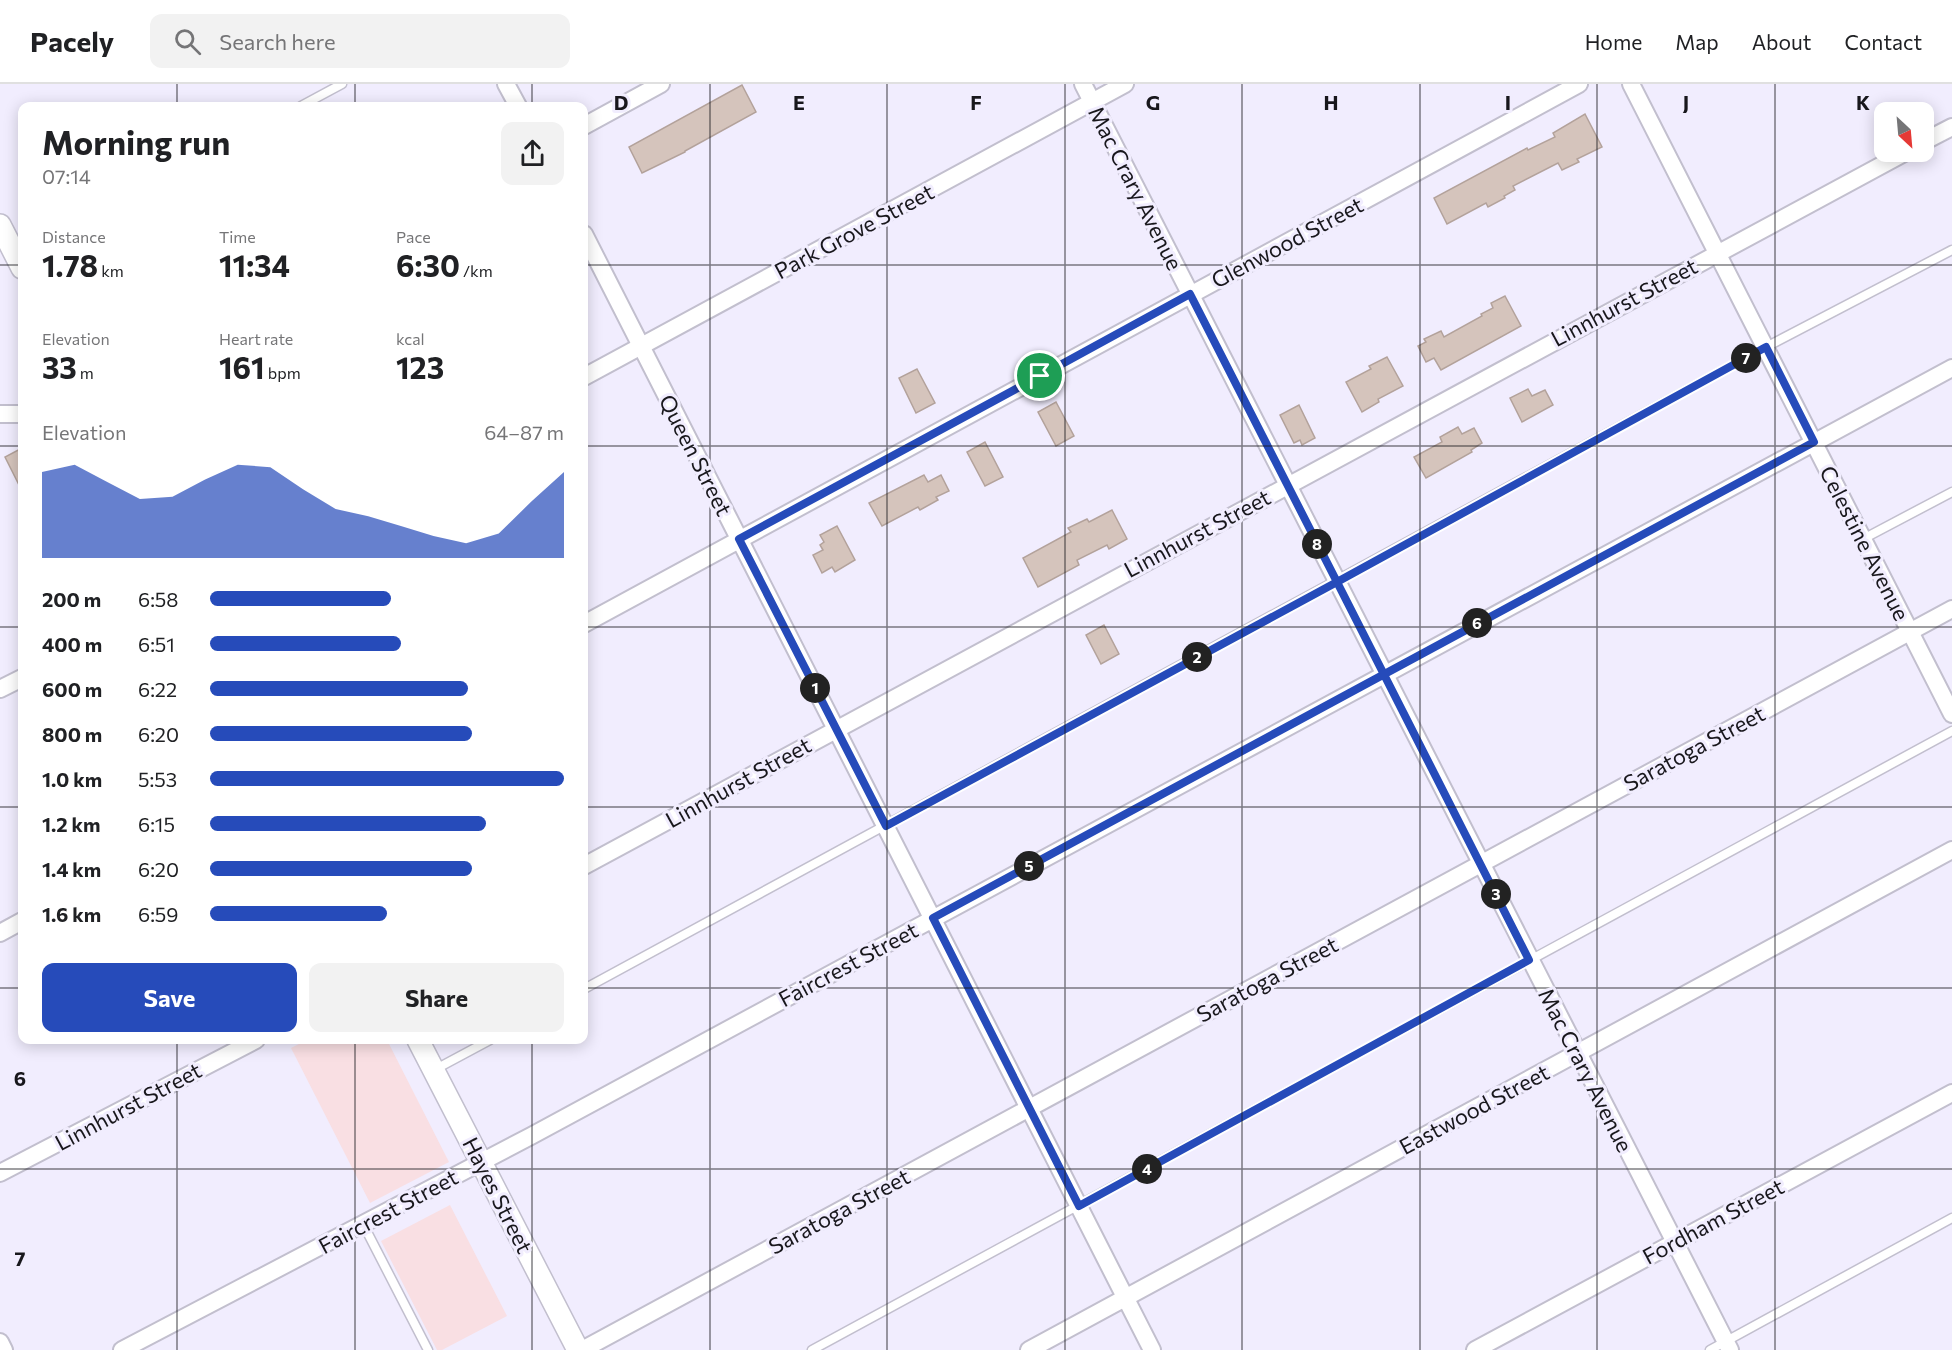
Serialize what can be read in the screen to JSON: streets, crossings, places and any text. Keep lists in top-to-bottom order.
{
  "streets": {
    "street": [
      "Mac Crary Avenue",
      "Park Grove Street",
      "Glenwood Street",
      "Linnhurst Street",
      "Queen Street",
      "Celestine Avenue",
      "Saratoga Street",
      "Faircrest Street",
      "Eastwood Street",
      "Hayes Street",
      "Fordham Street"
    ]
  },
  "crossings": [
    ["Mac Crary Avenue", "Park Grove Street"],
    ["Mac Crary Avenue", "Glenwood Street"],
    ["Mac Crary Avenue", "Linnhurst Street"],
    ["Mac Crary Avenue", "Saratoga Street"],
    ["Mac Crary Avenue", "Faircrest Street"],
    ["Mac Crary Avenue", "Eastwood Street"],
    ["Mac Crary Avenue", "Fordham Street"],
    ["Park Grove Street", "Queen Street"],
    ["Glenwood Street", "Queen Street"],
    ["Linnhurst Street", "Queen Street"],
    ["Linnhurst Street", "Celestine Avenue"],
    ["Queen Street", "Saratoga Street"],
    ["Queen Street", "Faircrest Street"],
    ["Queen Street", "Eastwood Street"],
    ["Celestine Avenue", "Saratoga Street"],
    ["Celestine Avenue", "Faircrest Street"],
    ["Saratoga Street", "Hayes Street"],
    ["Faircrest Street", "Hayes Street"]
  ],
  "north": "bottom right",
  "page": {
    "header": "Pacely",
    "search": "Search here",
    "nav": [
      "Home",
      "Map",
      "About",
      "Contact"
    ],
    "heading": ["Morning run", "07:14"],
    "stats": [
      ["Distance", "1.78 km"],
      ["Time", "11:34"],
      ["Pace", "6:30 /km"],
      ["Elevation", "33 m"],
      ["Heart rate", "161 bpm"],
      ["kcal", "123"]
    ],
    "pins": [
      "7",
      "8",
      "6",
      "2",
      "1",
      "5",
      "3",
      "4"
    ],
    "chart": ["Elevation", "64–87 m"],
    "list": [
      {
        "name": "200 m",
        "note": "6:58"
      },
      {
        "name": "400 m",
        "note": "6:51"
      },
      {
        "name": "600 m",
        "note": "6:22"
      },
      {
        "name": "800 m",
        "note": "6:20"
      },
      {
        "name": "1.0 km",
        "note": "5:53"
      },
      {
        "name": "1.2 km",
        "note": "6:15"
      },
      {
        "name": "1.4 km",
        "note": "6:20"
      },
      {
        "name": "1.6 km",
        "note": "6:59"
      }
    ],
    "buttons": ["Save", "Share"]
  },
  "grid": {
    "columns": [
      "D",
      "E",
      "F",
      "G",
      "H",
      "I",
      "J",
      "K"
    ],
    "rows": ["6", "7"]
  }
}
